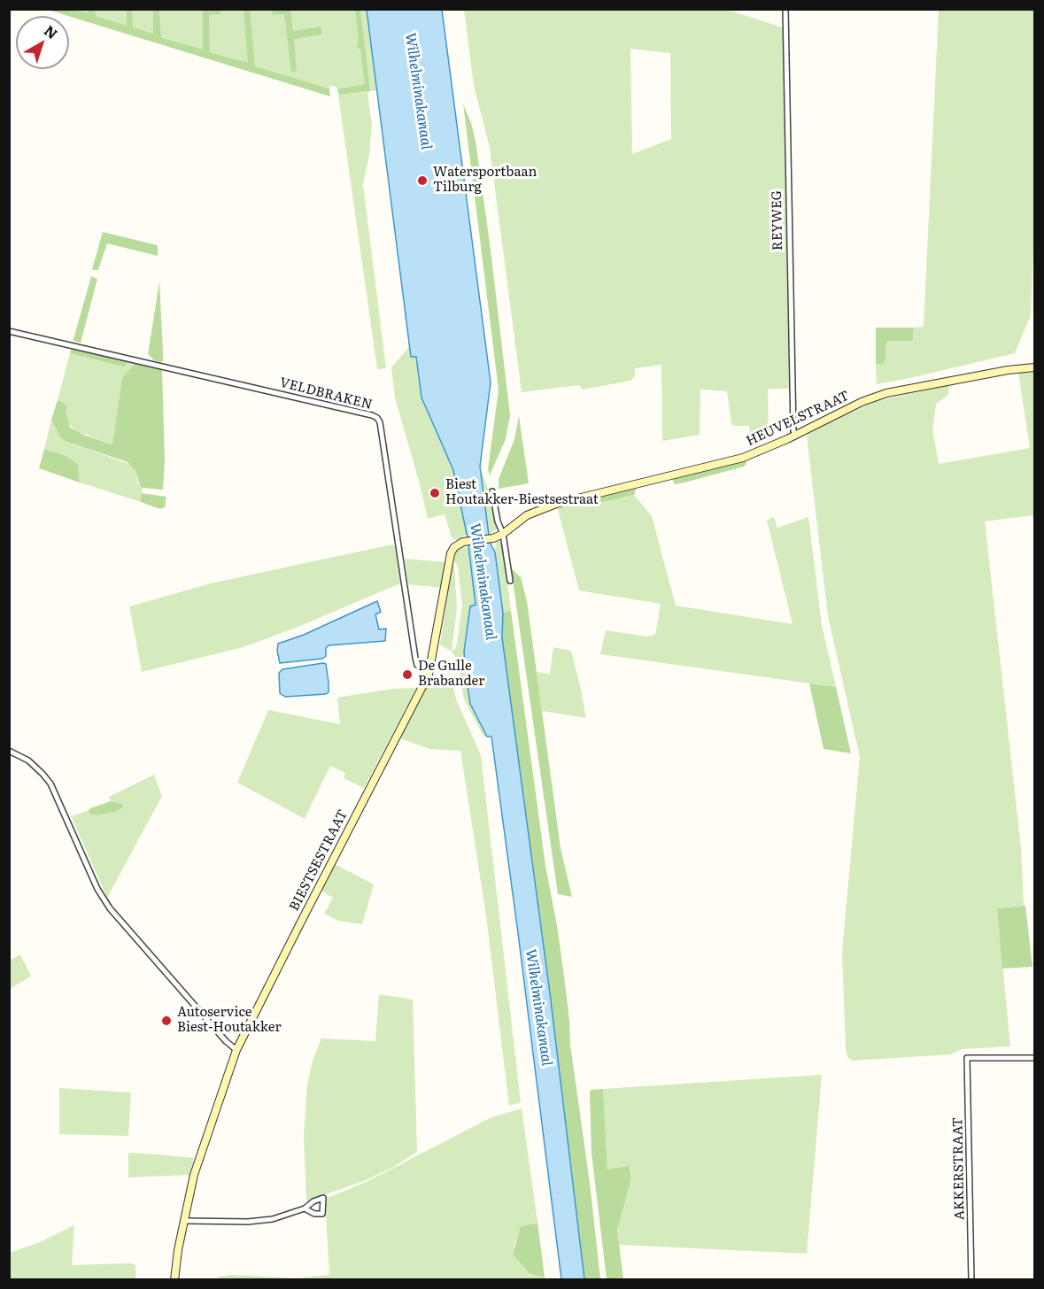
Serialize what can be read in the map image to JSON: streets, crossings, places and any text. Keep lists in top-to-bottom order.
{
  "streets": {
    "street": [
      "REYWEG",
      "VELDBRAKEN",
      "HEUVELSTRAAT",
      "BIESTSESTRAAT",
      "AKKERSTRAAT"
    ]
  },
  "crossings": [
    ["VELDBRAKEN", "BIESTSESTRAAT"],
    ["HEUVELSTRAAT", "BIESTSESTRAAT"]
  ],
  "water": ["Wilhelminakanaal"],
  "places": [
    "Watersportbaan Tilburg",
    "Biest Houtakker-Biestsestraat",
    "De Gulle Brabander",
    "Autoservice Biest-Houtakker"
  ],
  "north": "top right"
}
